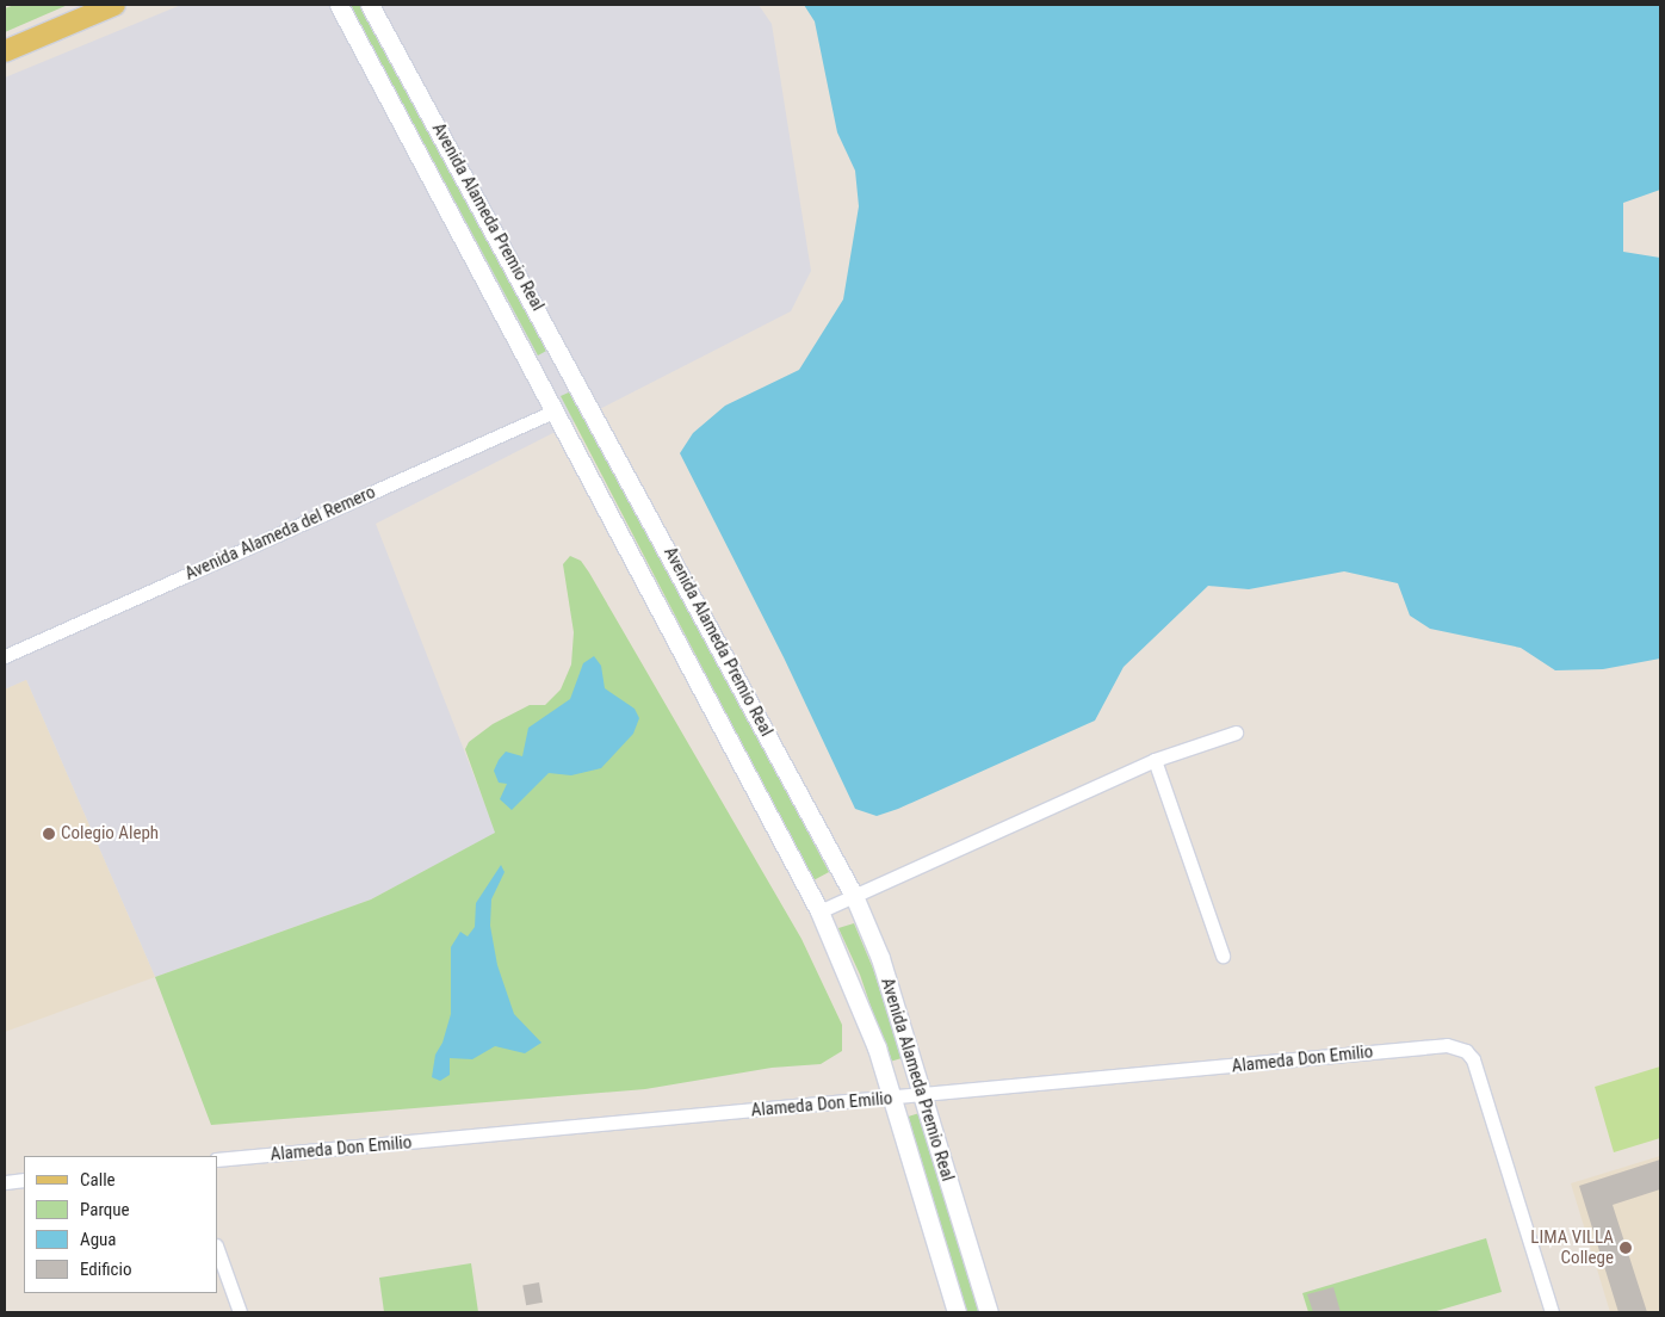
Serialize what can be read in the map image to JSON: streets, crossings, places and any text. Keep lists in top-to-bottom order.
{
  "streets": {
    "street": ["Avenida Alameda Premio Real", "Avenida Alameda del Remero", "Alameda Don Emilio"]
  },
  "crossings": [
    ["Avenida Alameda Premio Real", "Avenida Alameda del Remero"],
    ["Avenida Alameda Premio Real", "Alameda Don Emilio"]
  ],
  "places": ["Colegio Aleph", "LIMA VILLA College"],
  "legend": [
    "Calle",
    "Parque",
    "Agua",
    "Edificio"
  ]
}
